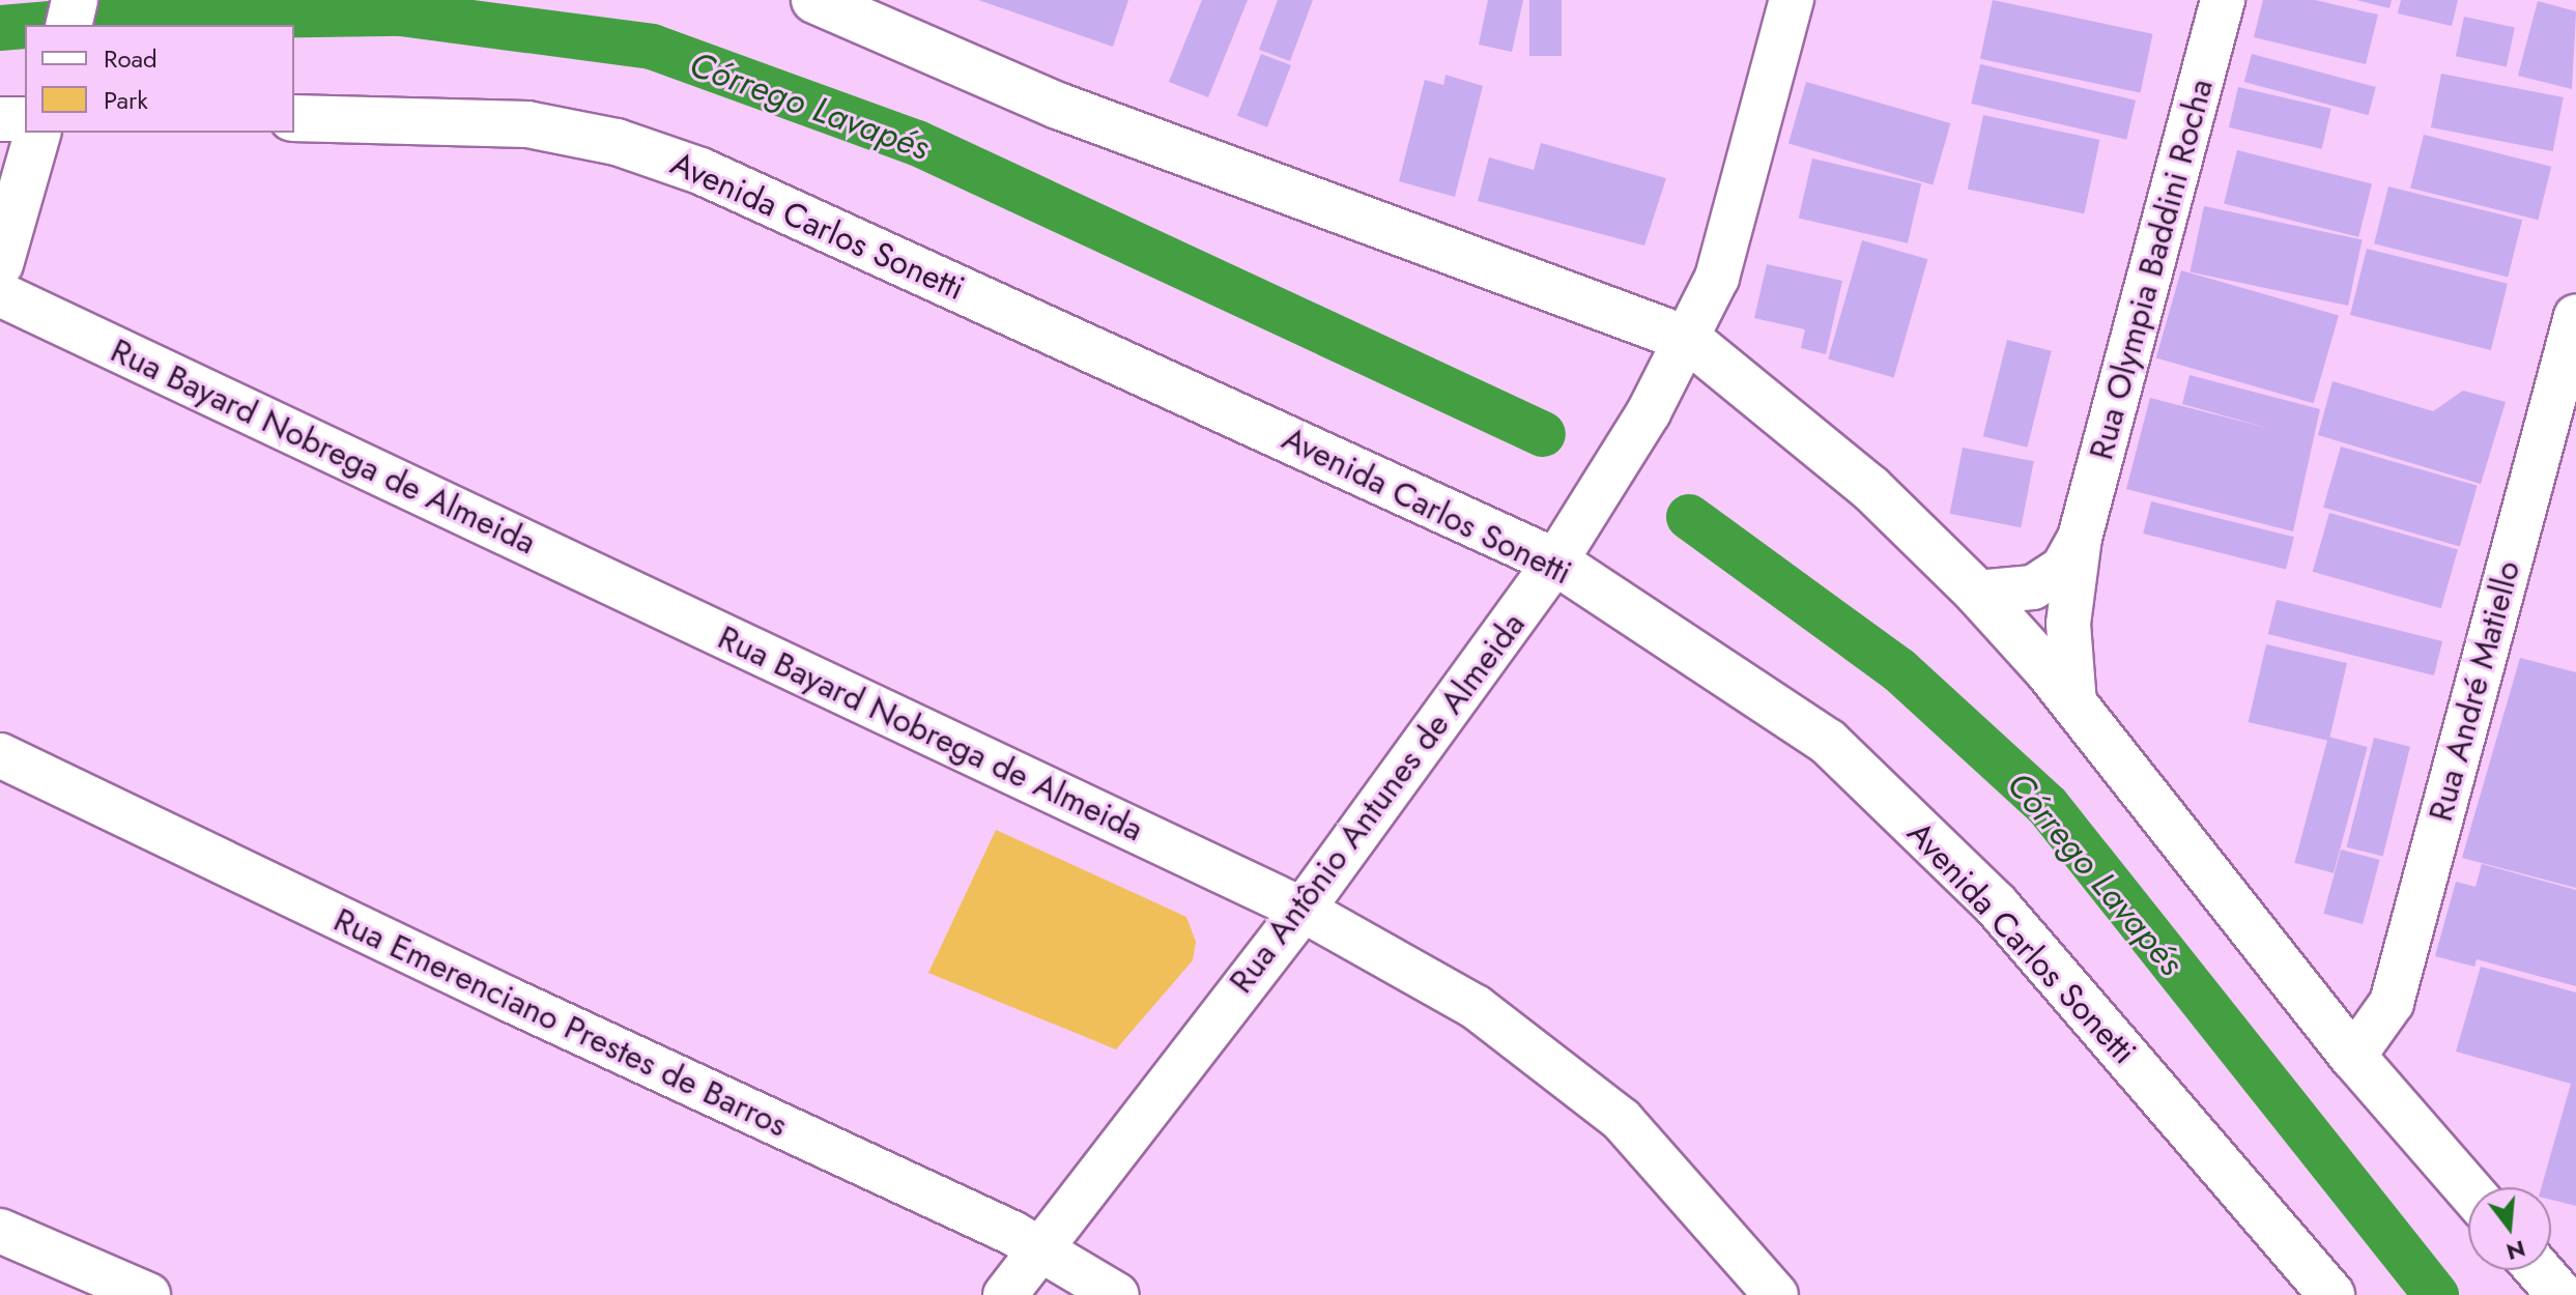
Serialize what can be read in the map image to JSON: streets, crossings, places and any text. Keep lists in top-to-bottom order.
{
  "streets": {
    "street": [
      "Avenida Carlos Sonetti",
      "Rua Olympia Baddini Rocha",
      "Rua Bayard Nobrega de Almeida",
      "Rua André Matiello",
      "Rua Antônio Antunes de Almeida",
      "Rua Emerenciano Prestes de Barros"
    ]
  },
  "crossings": [
    ["Avenida Carlos Sonetti", "Rua Antônio Antunes de Almeida"],
    ["Rua Bayard Nobrega de Almeida", "Rua Antônio Antunes de Almeida"],
    ["Rua Antônio Antunes de Almeida", "Rua Emerenciano Prestes de Barros"]
  ],
  "water": ["Córrego Lavapés"],
  "legend": ["Road", "Park"],
  "north": "bottom"
}
